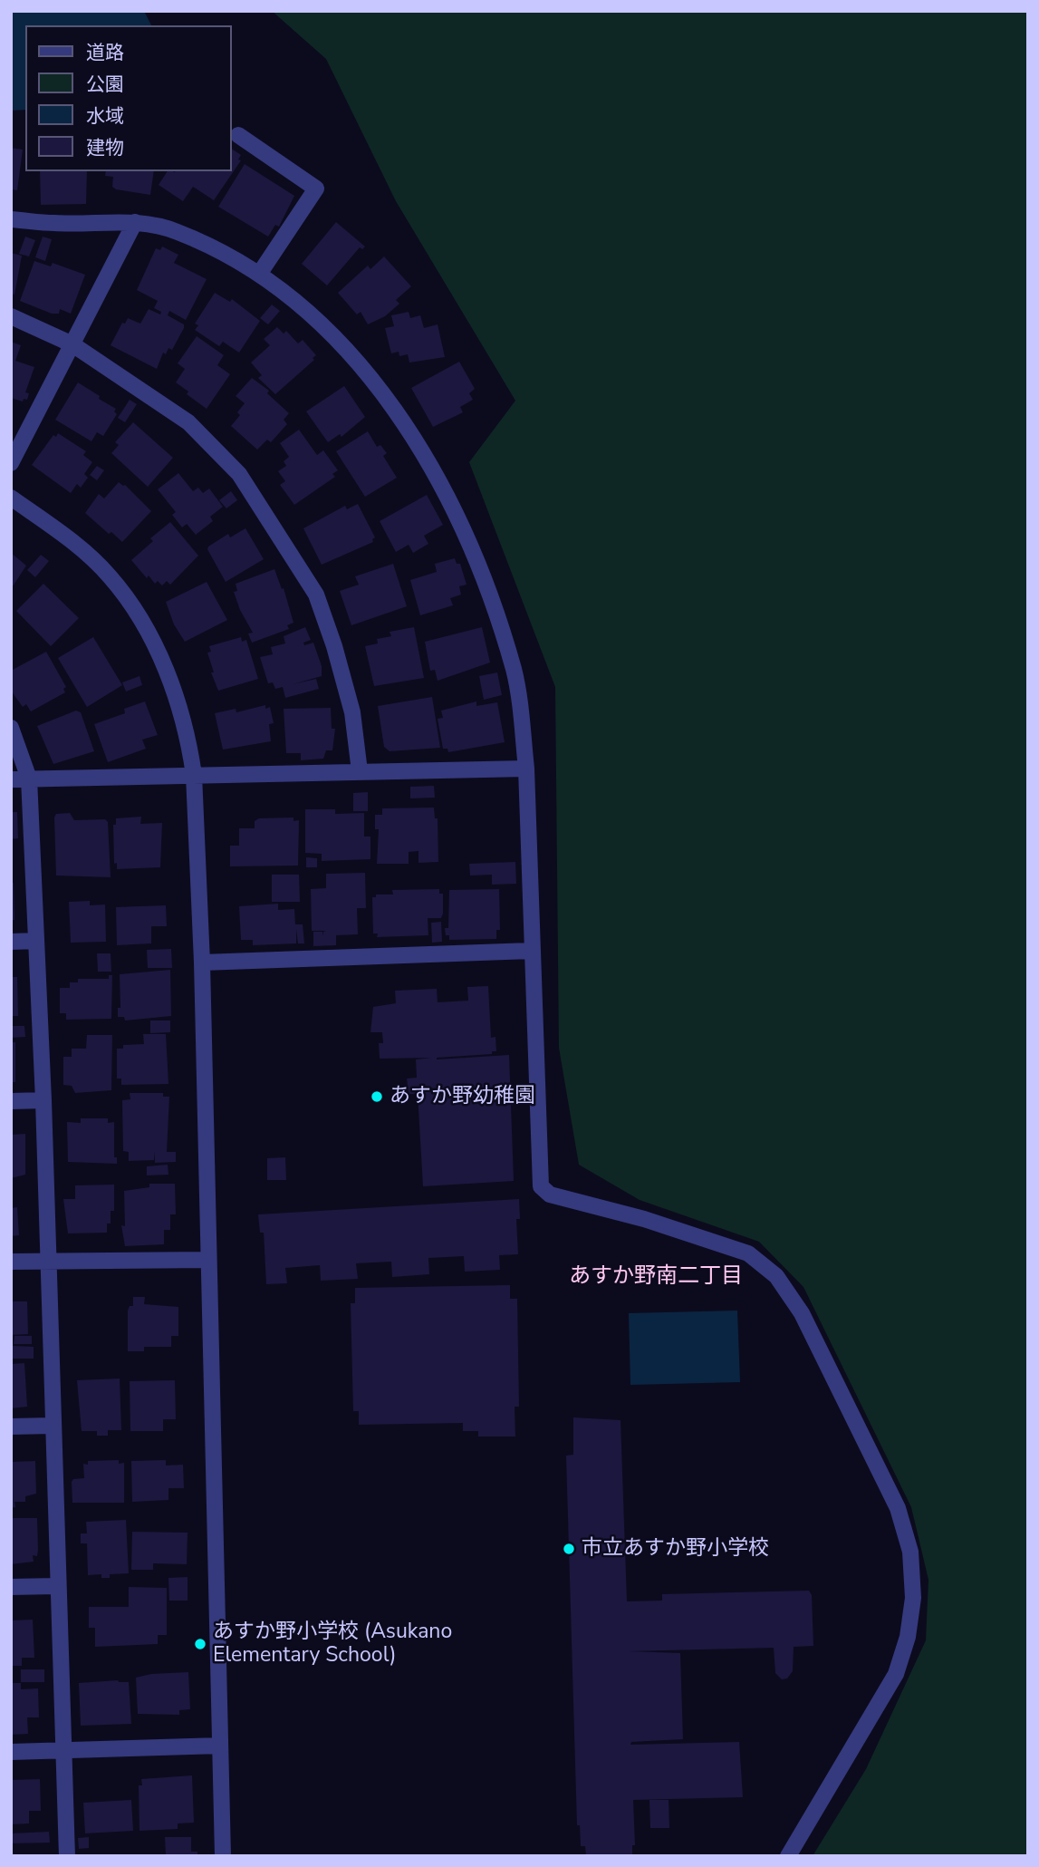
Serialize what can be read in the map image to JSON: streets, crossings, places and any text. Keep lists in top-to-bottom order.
{
  "districts": ["あすか野南二丁目"],
  "places": ["あすか野幼稚園", "市立あすか野小学校", "あすか野小学校 (Asukano Elementary School)"],
  "legend": [
    "道路",
    "公園",
    "水域",
    "建物"
  ]
}
